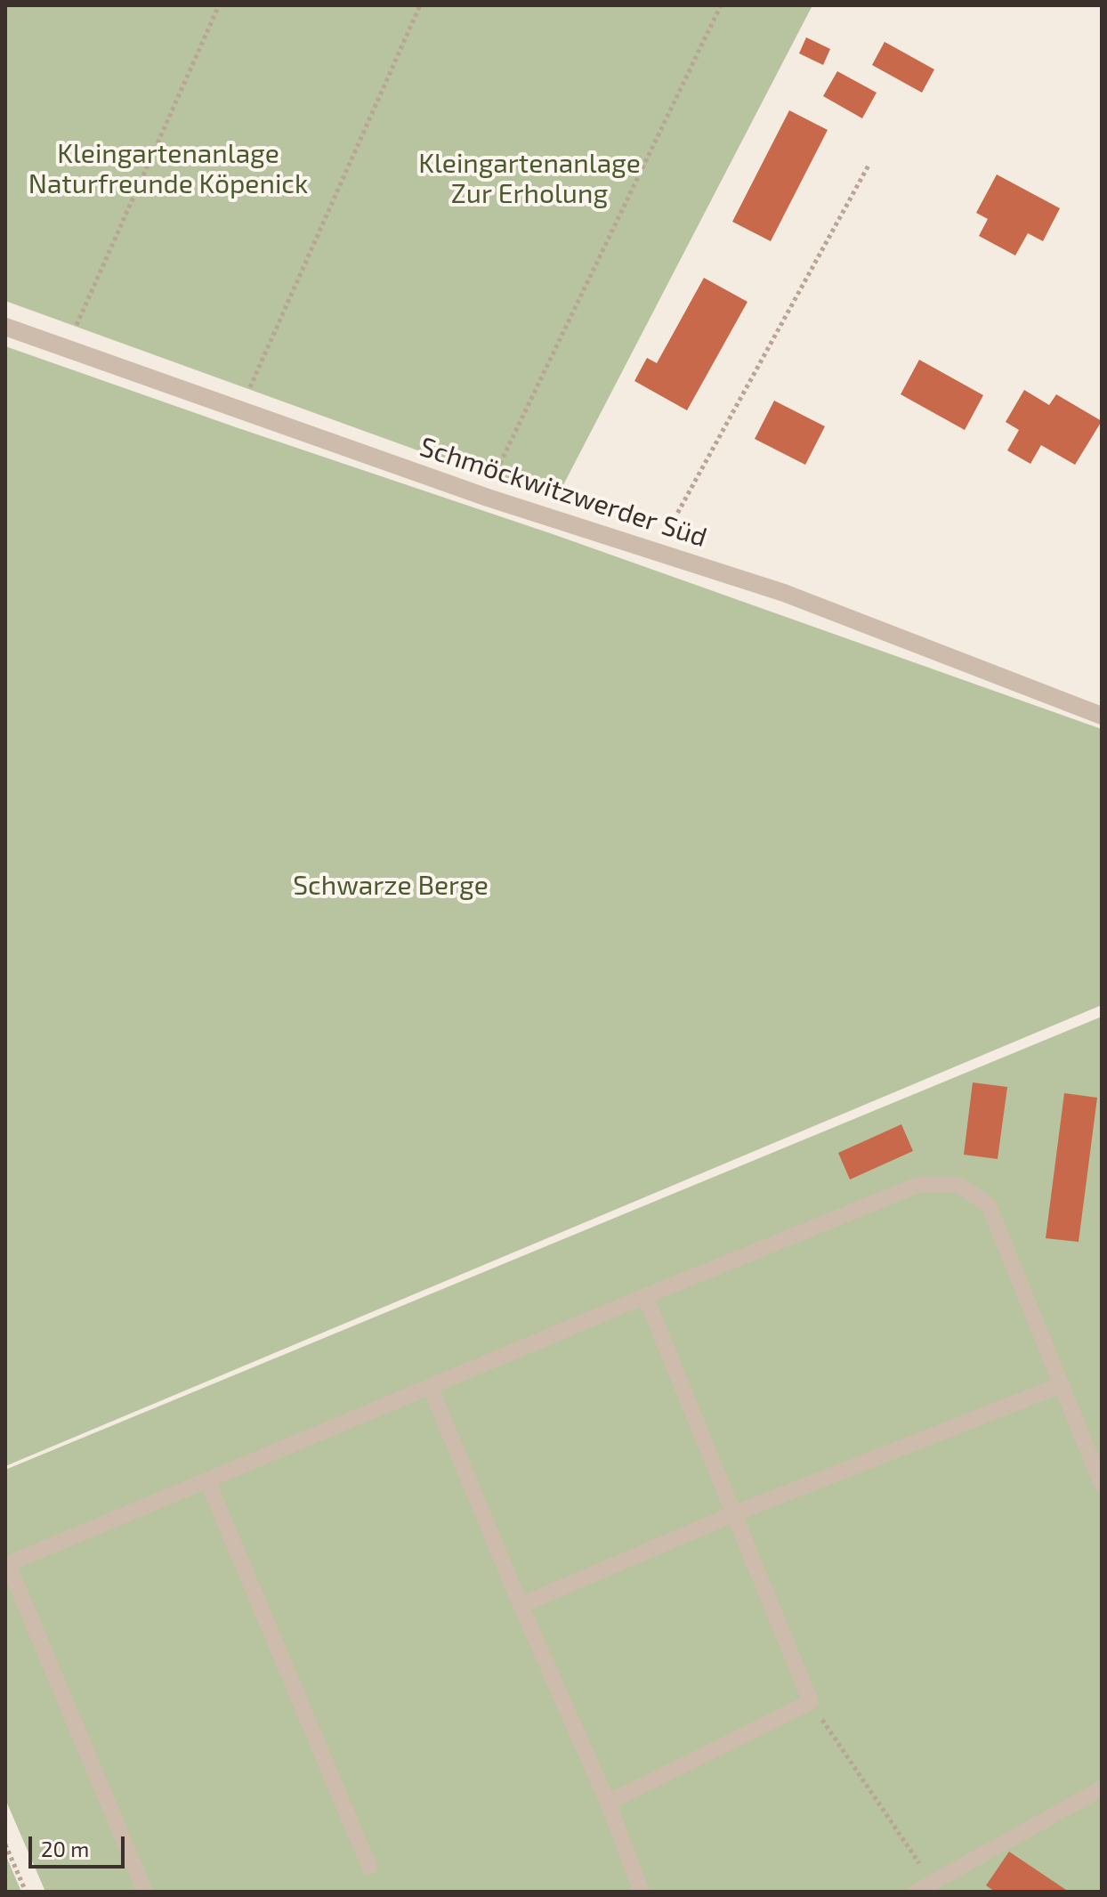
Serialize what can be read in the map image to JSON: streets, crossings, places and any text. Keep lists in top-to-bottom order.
{
  "streets": {
    "street": ["Schmöckwitzwerder Süd"]
  },
  "parks": ["Kleingartenanlage Naturfreunde Köpenick", "Kleingartenanlage Zur Erholung", "Schwarze Berge"],
  "scale_bar": "20 m"
}
